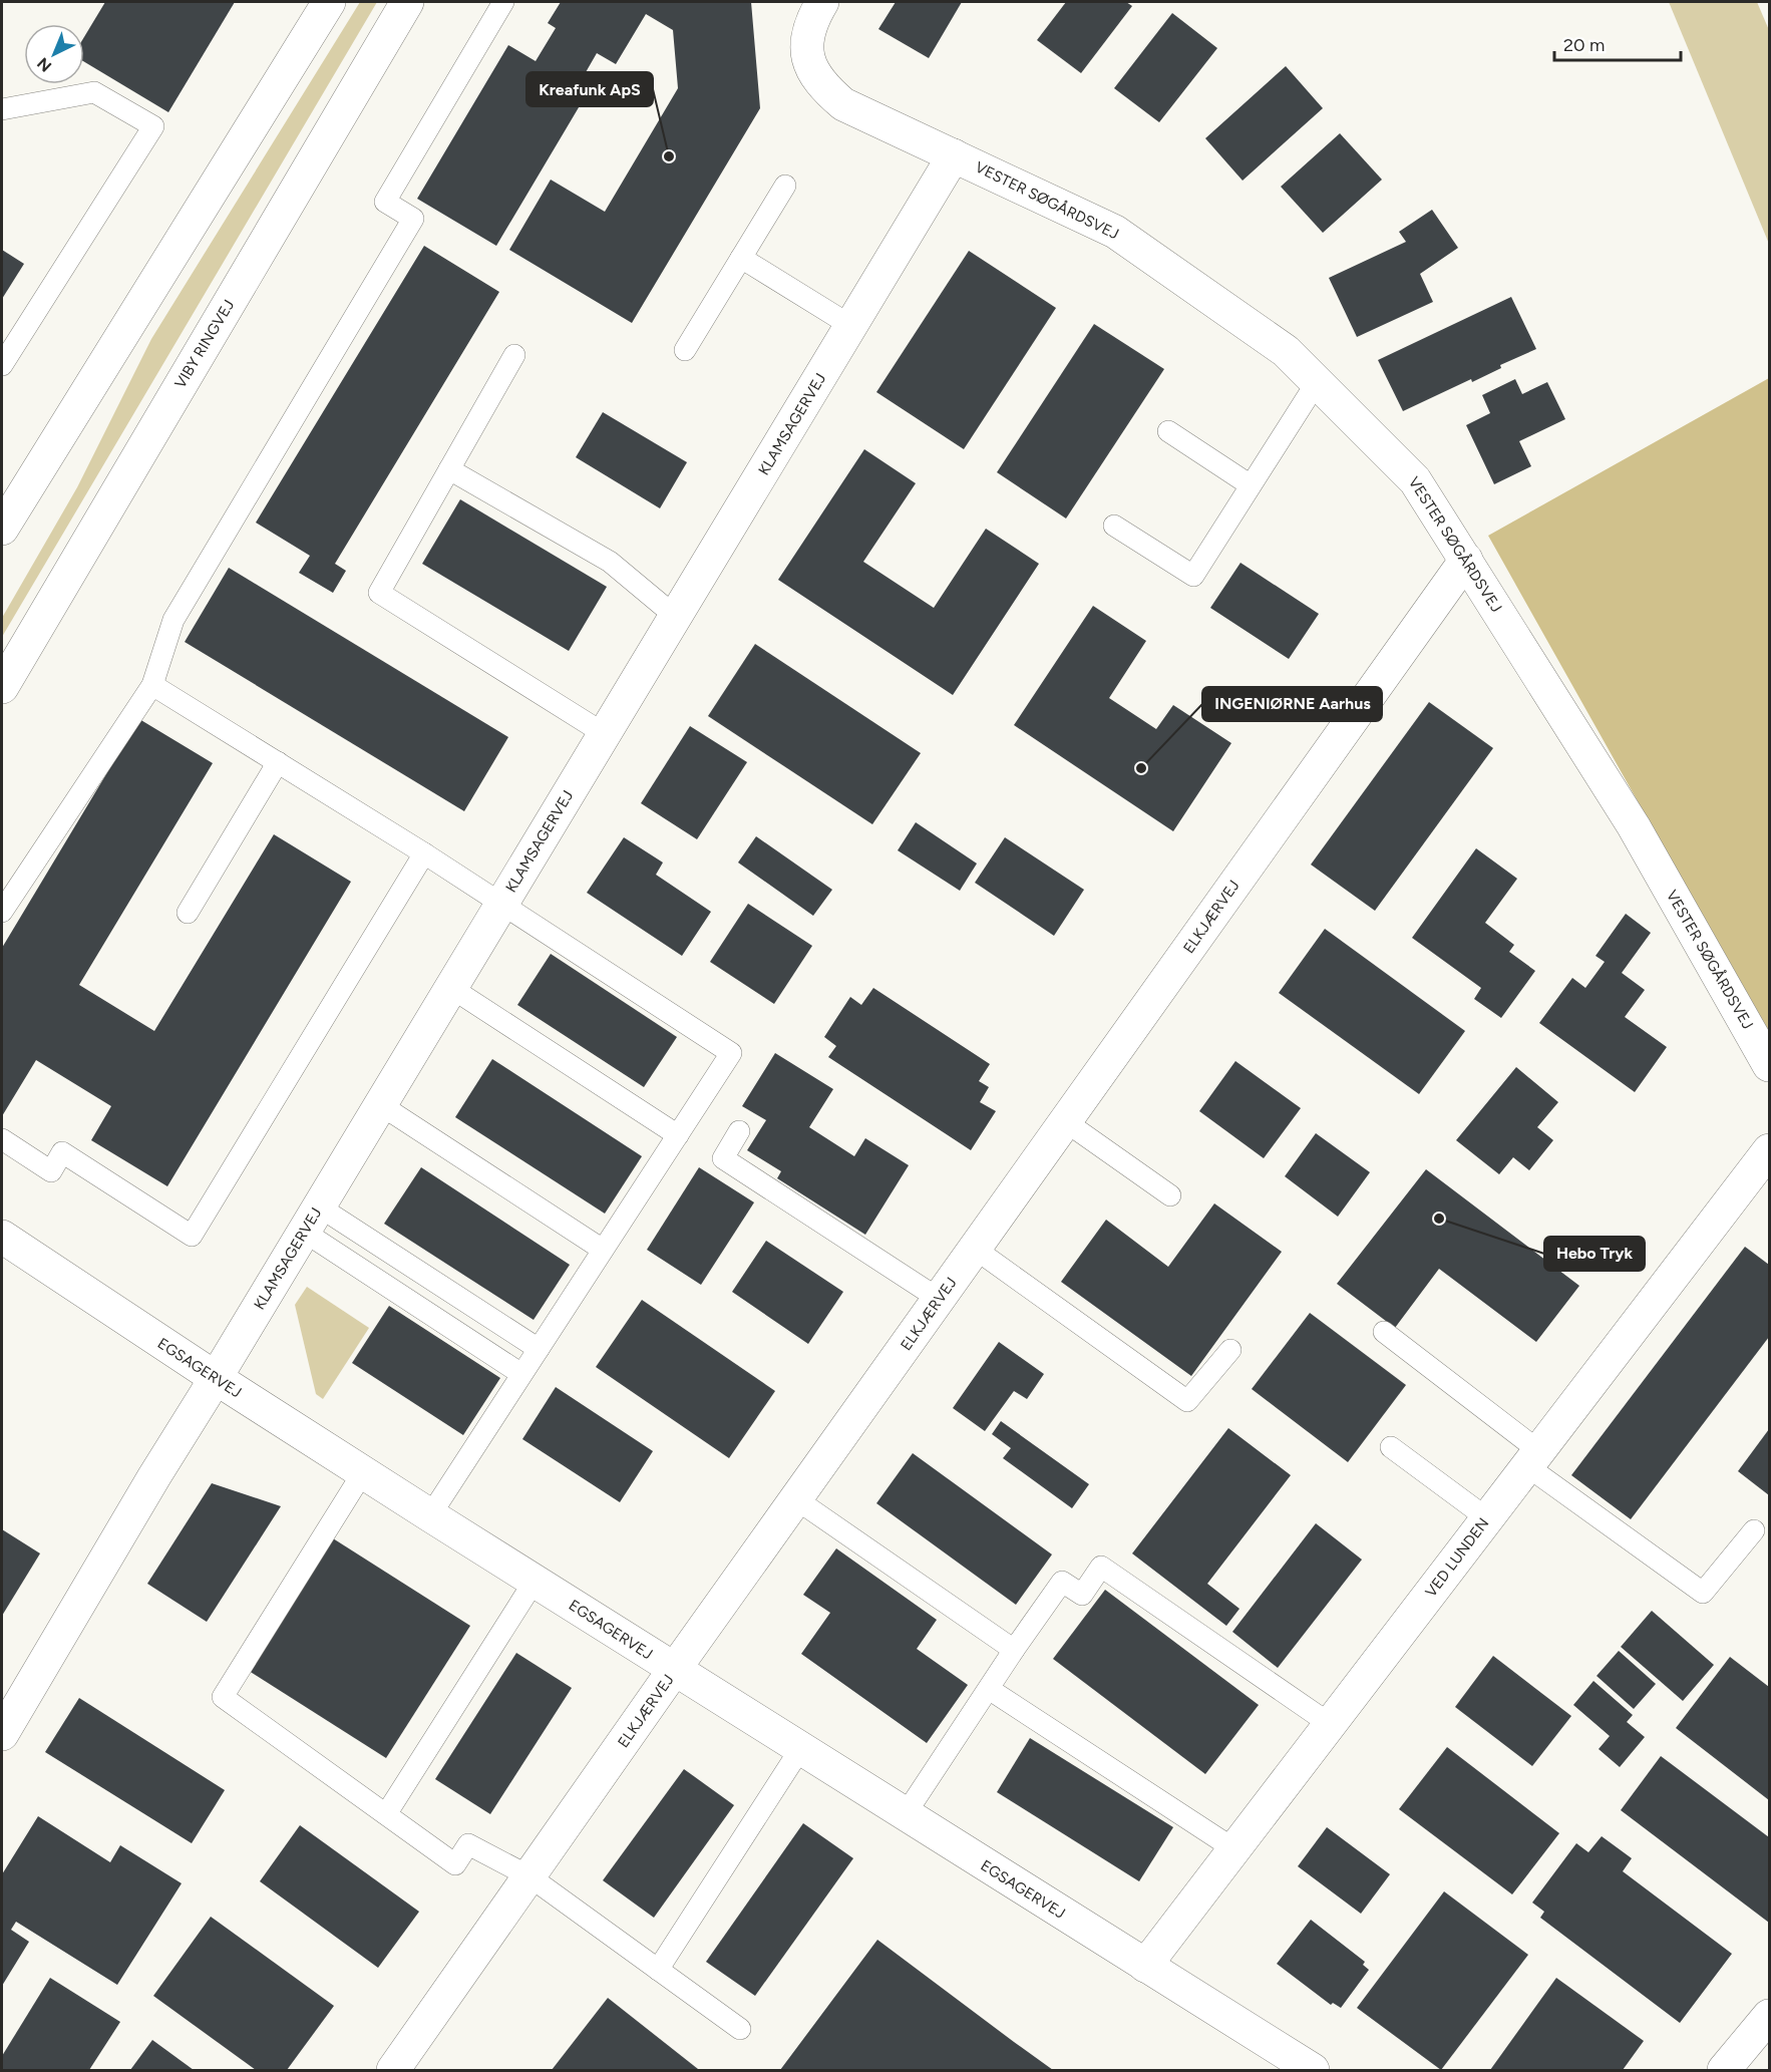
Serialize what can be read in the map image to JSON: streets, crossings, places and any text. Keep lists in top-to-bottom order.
{
  "streets": {
    "street": [
      "VESTER SØGÅRDSVEJ",
      "VIBY RINGVEJ",
      "KLAMSAGERVEJ",
      "ELKJÆRVEJ",
      "EGSAGERVEJ",
      "VED LUNDEN"
    ]
  },
  "crossings": [
    ["VESTER SØGÅRDSVEJ", "KLAMSAGERVEJ"],
    ["VESTER SØGÅRDSVEJ", "ELKJÆRVEJ"],
    ["KLAMSAGERVEJ", "EGSAGERVEJ"],
    ["ELKJÆRVEJ", "EGSAGERVEJ"],
    ["EGSAGERVEJ", "VED LUNDEN"]
  ],
  "places": ["Kreafunk ApS", "INGENIØRNE Aarhus", "Hebo Tryk"],
  "scale_bar": "20 m",
  "north": "bottom left"
}
